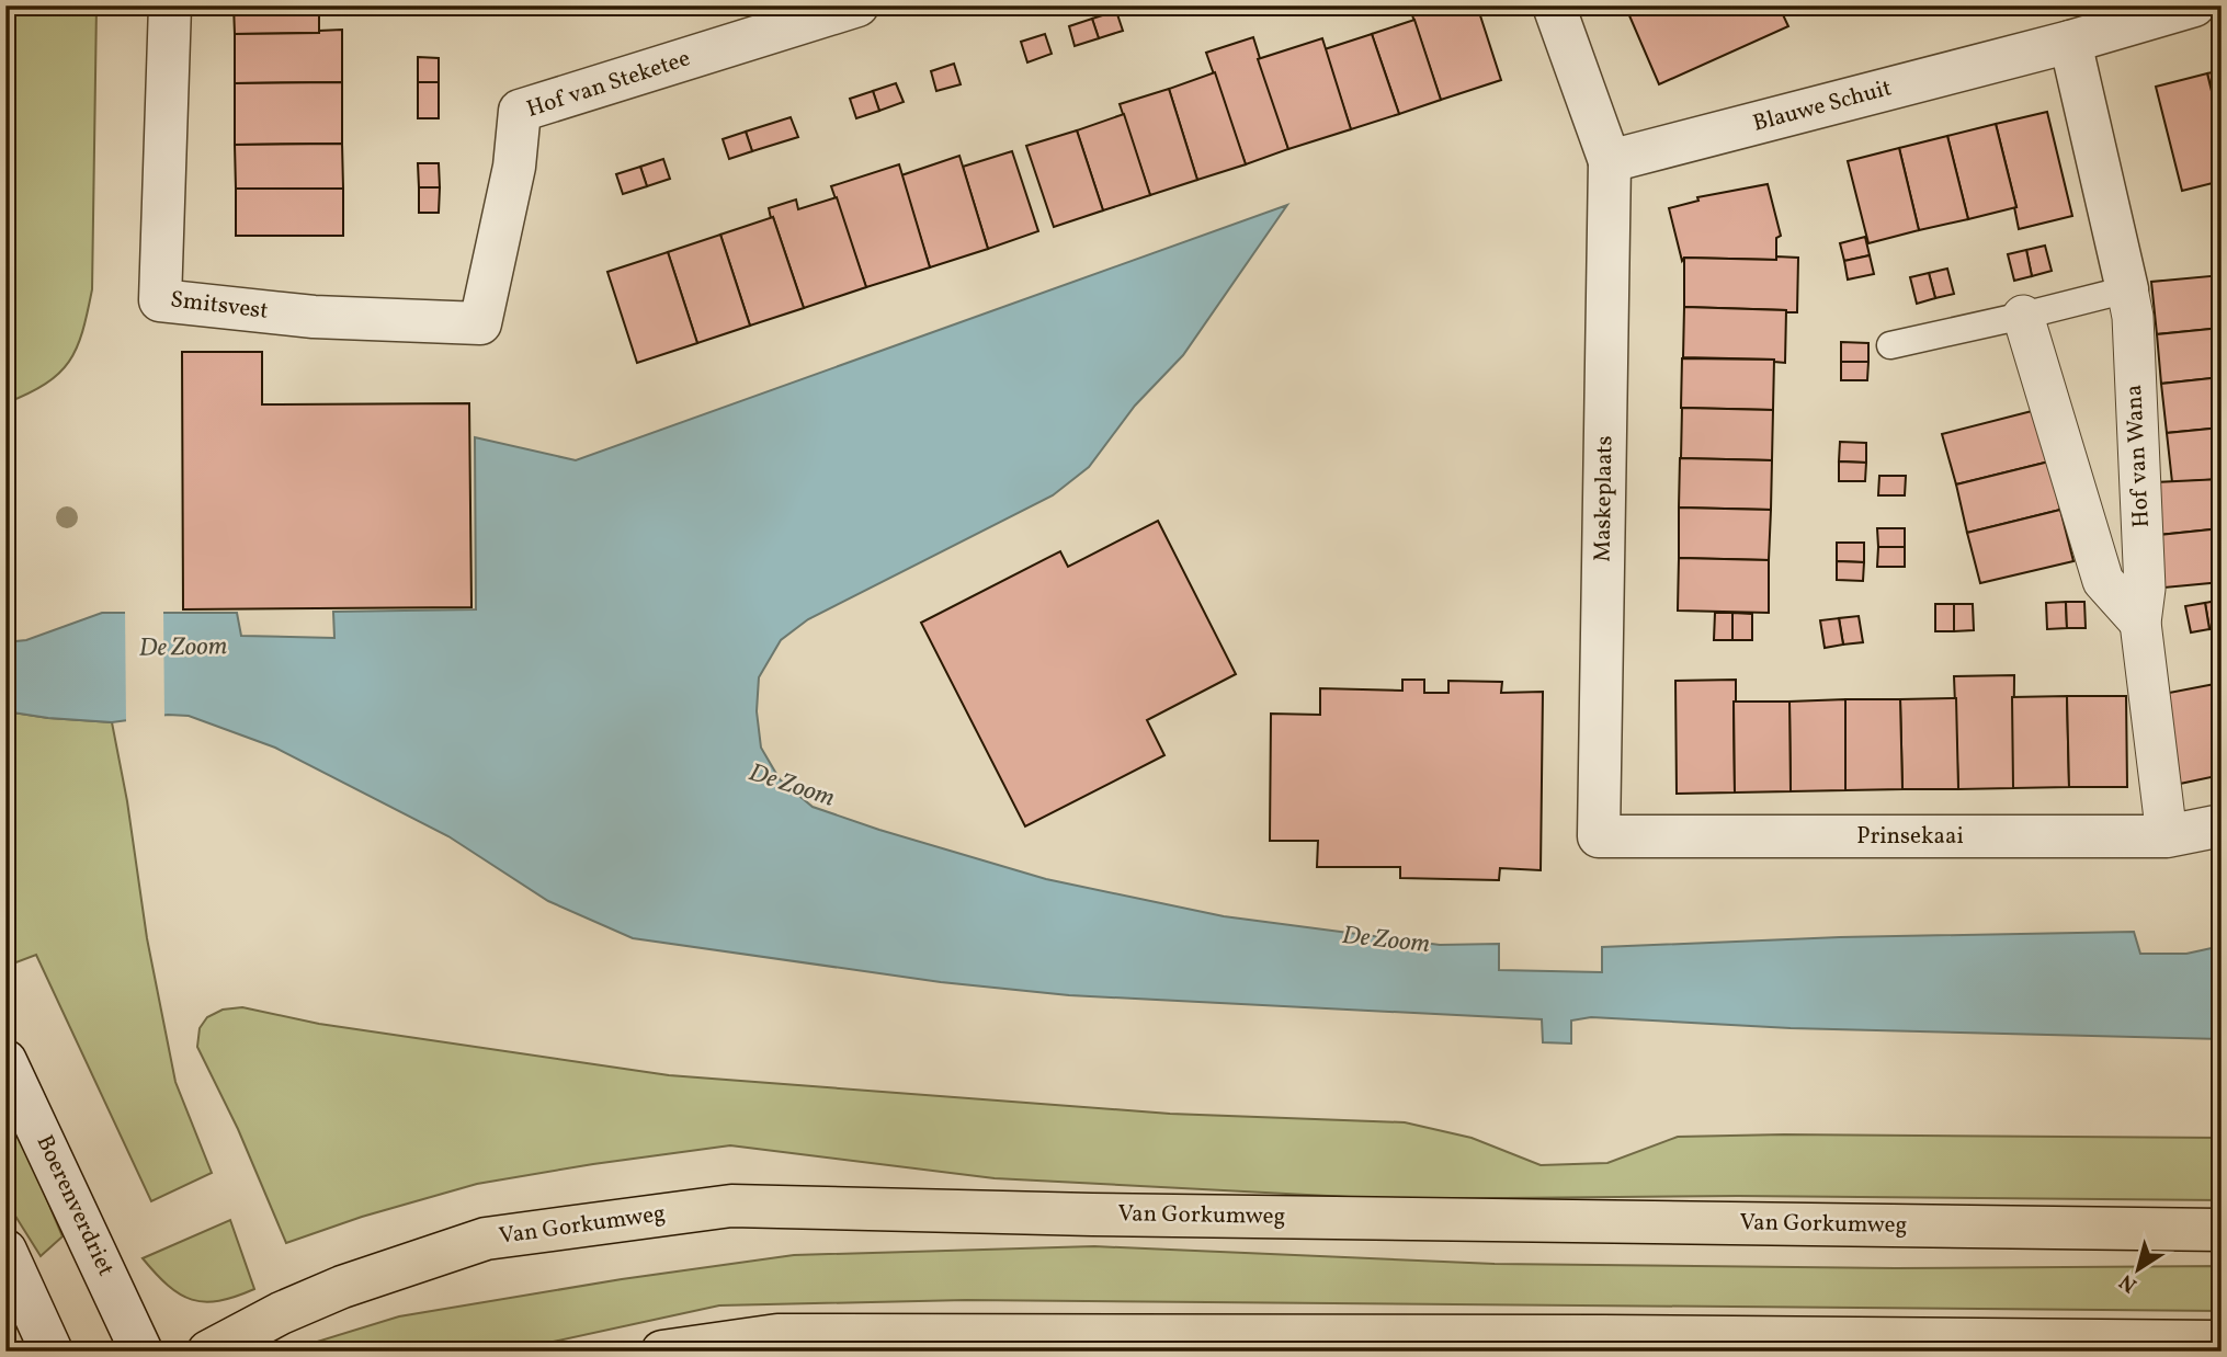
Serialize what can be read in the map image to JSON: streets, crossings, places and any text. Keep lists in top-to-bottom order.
{
  "streets": {
    "main road": ["Van Gorkumweg"],
    "street": [
      "Hof van Steketee",
      "Blauwe Schuit",
      "Smitsvest",
      "Hof van Wana",
      "Maskeplaats",
      "Prinsekaai",
      "Boerenverdriet"
    ]
  },
  "crossings": [
    ["Hof van Steketee", "Smitsvest"],
    ["Blauwe Schuit", "Hof van Wana"],
    ["Blauwe Schuit", "Maskeplaats"],
    ["Hof van Wana", "Prinsekaai"],
    ["Maskeplaats", "Prinsekaai"]
  ],
  "water": ["De Zoom"],
  "north": "bottom left"
}
